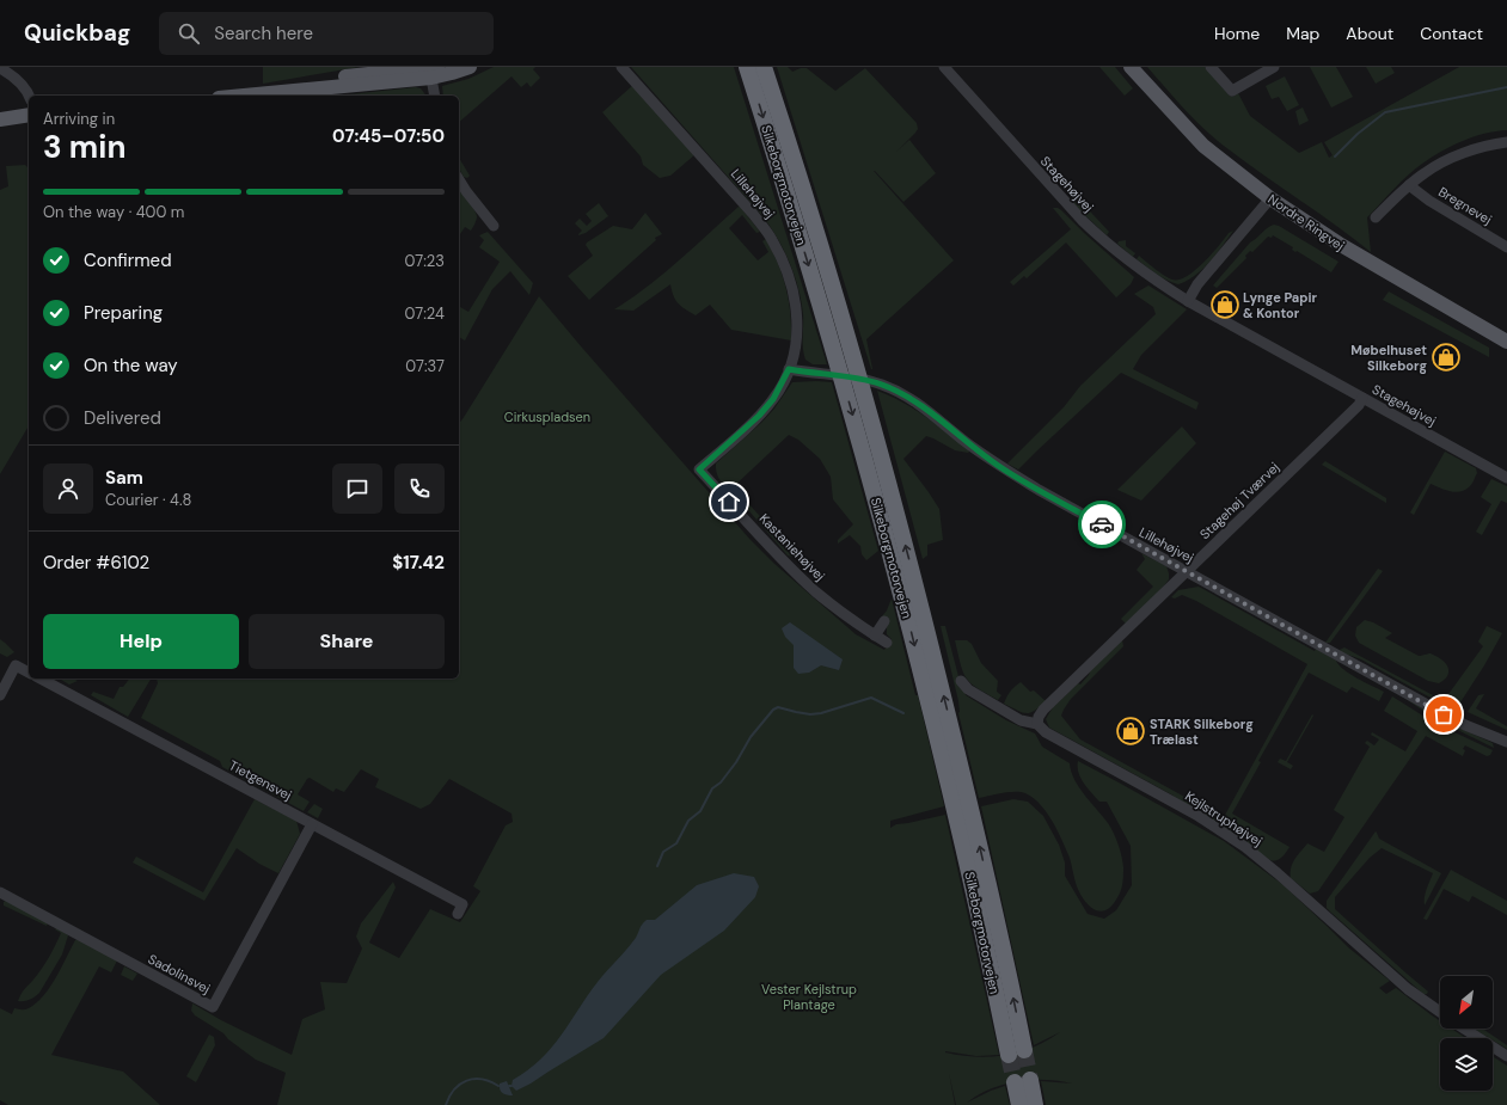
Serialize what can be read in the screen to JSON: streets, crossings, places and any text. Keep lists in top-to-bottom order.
{
  "streets": {
    "highway": ["Silkeborgmotorvejen"],
    "main road": ["Nordre Ringvej"],
    "street": [
      "Stagehøjvej",
      "Lillehøjvej",
      "Bregnevej",
      "Stagehøj Tværvej",
      "Kastaniehøjvej",
      "Tietgensvej",
      "Kejlstruphøjvej",
      "Sadolinsvej"
    ]
  },
  "crossings": [
    ["Stagehøjvej", "Stagehøj Tværvej"],
    ["Lillehøjvej", "Stagehøj Tværvej"],
    ["Lillehøjvej", "Kastaniehøjvej"],
    ["Stagehøj Tværvej", "Kejlstruphøjvej"],
    ["Tietgensvej", "Sadolinsvej"]
  ],
  "parks": ["Cirkuspladsen", "Vester Kejlstrup Plantage"],
  "places": {
    "shop": ["Lynge Papir & Kontor", "Møbelhuset Silkeborg", "STARK Silkeborg Trælast"]
  },
  "north": "bottom left",
  "page": {
    "header": "Quickbag",
    "search": "Search here",
    "nav": [
      "Home",
      "Map",
      "About",
      "Contact"
    ],
    "heading": ["3 min", "Arriving in", "07:45–07:50"],
    "panel": [
      "Sam",
      "Courier · 4.8",
      "Order #6102",
      "$17.42"
    ],
    "bar": "On the way · 400 m",
    "list": [
      ["Confirmed", "07:23"],
      ["Preparing", "07:24"],
      ["On the way", "07:37"],
      "Delivered"
    ],
    "buttons": ["Help", "Share"]
  }
}
